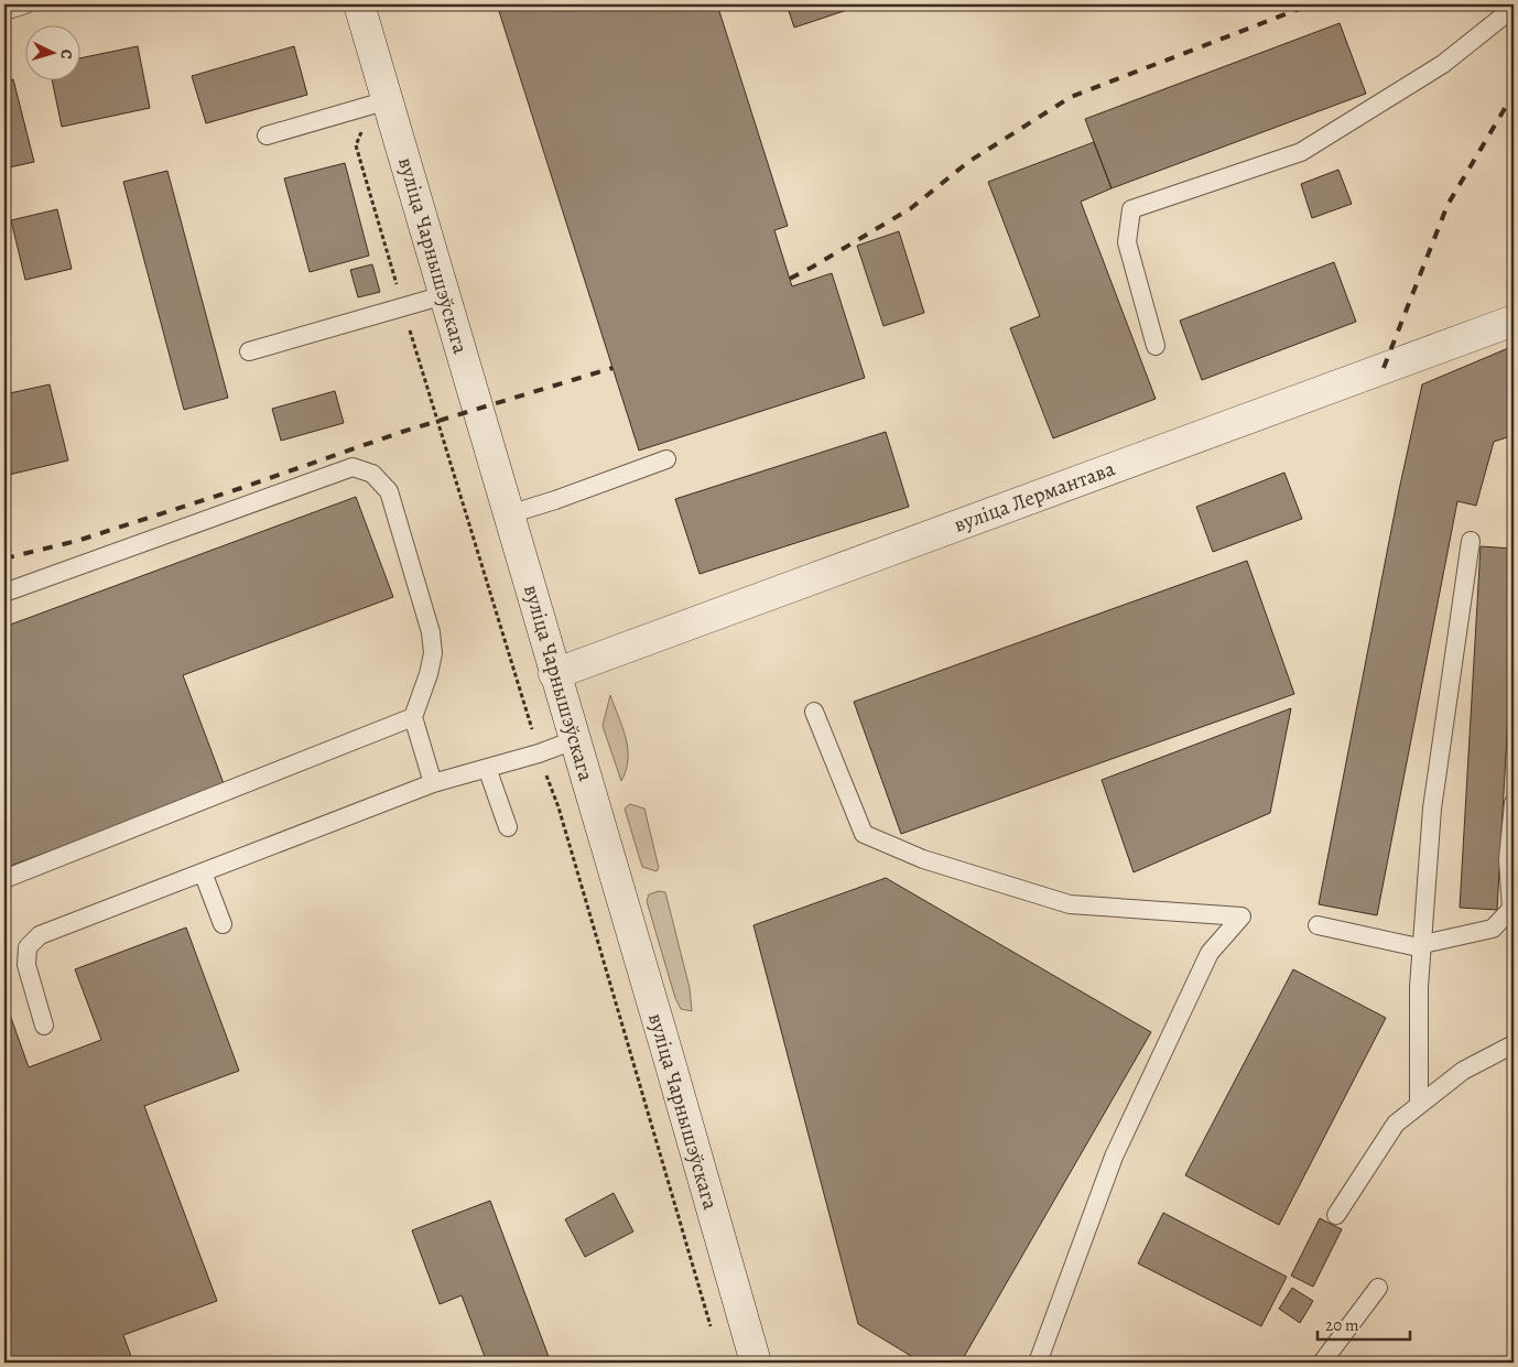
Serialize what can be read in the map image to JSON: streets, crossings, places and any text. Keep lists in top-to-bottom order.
{
  "streets": {
    "main road": ["вуліца Чарнышэўскага", "вуліца Лермантава"]
  },
  "crossings": [
    ["вуліца Чарнышэўскага", "вуліца Лермантава"]
  ],
  "scale_bar": "20 m",
  "north": "right"
}
